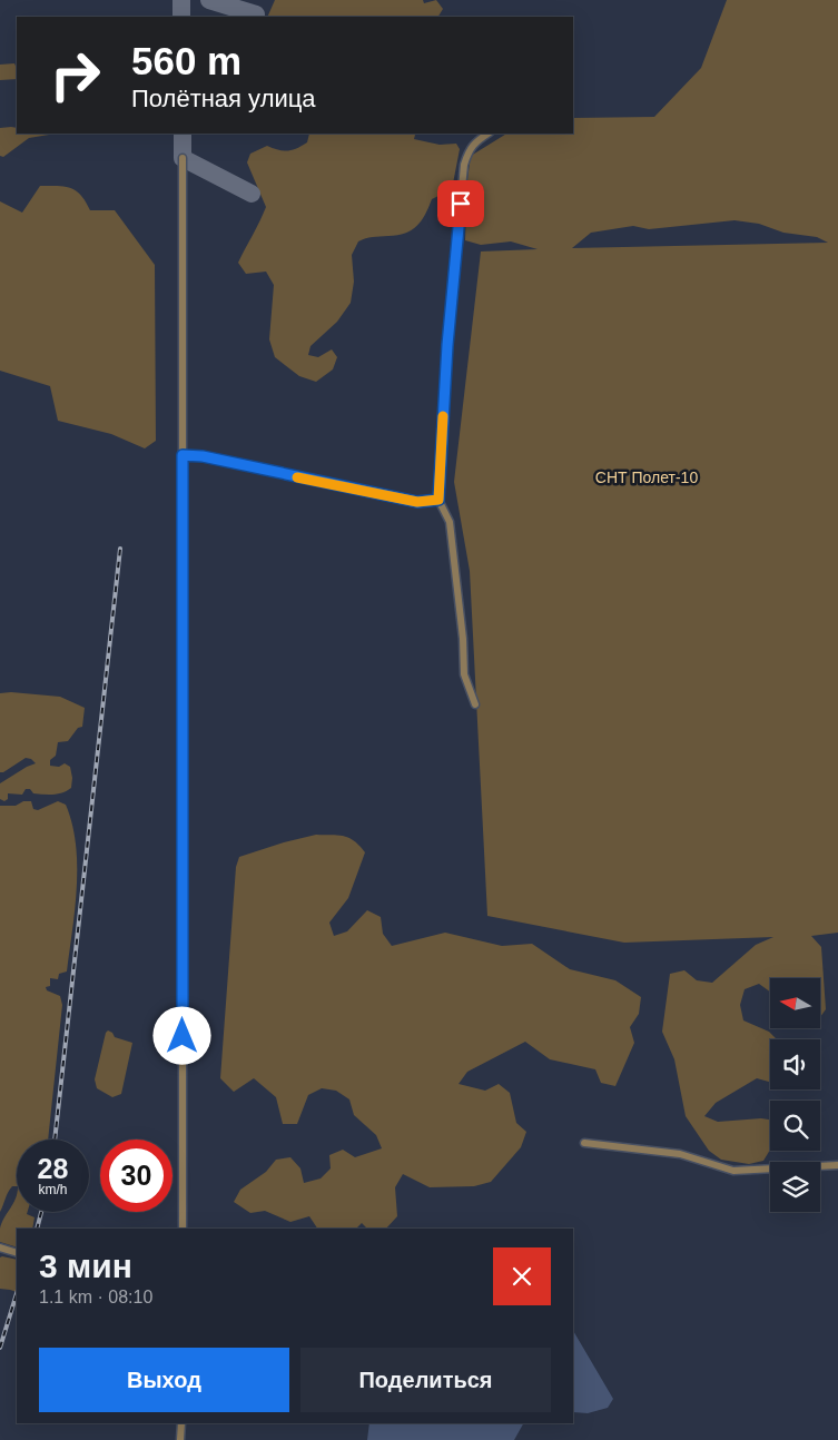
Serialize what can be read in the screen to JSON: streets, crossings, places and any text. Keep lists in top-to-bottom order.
{
  "parks": ["СНТ Полет-10"],
  "north": "left",
  "page": {
    "turn": ["560 m", "Полётная улица"],
    "speed": "28 km/h",
    "limit": "30",
    "heading": ["3 мин", "1.1 km · 08:10"],
    "buttons": ["Выход", "Поделиться"]
  }
}
